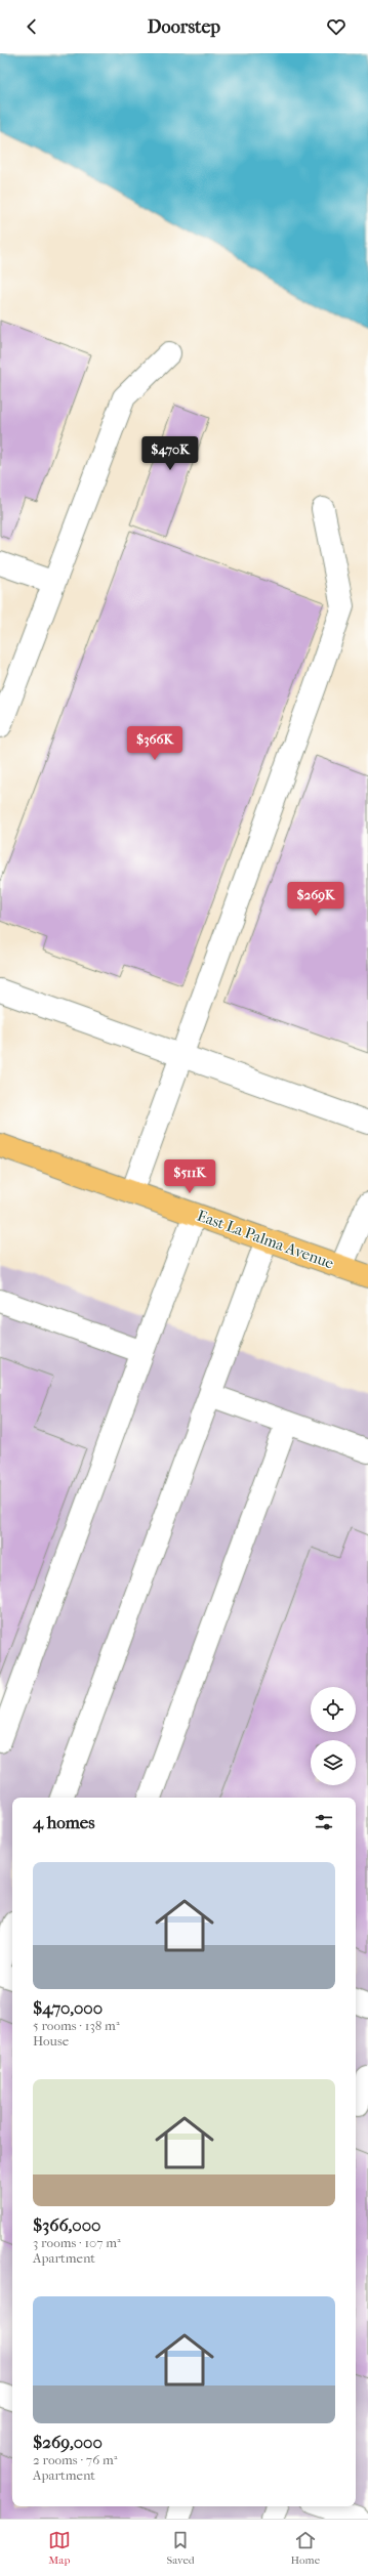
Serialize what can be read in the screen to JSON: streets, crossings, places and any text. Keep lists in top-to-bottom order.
{
  "streets": {
    "main road": ["East La Palma Avenue"]
  },
  "page": {
    "header": "Doorstep",
    "price": [
      "$470K",
      "$366K",
      "$269K",
      "$511K"
    ],
    "heading": "4 homes",
    "list": [
      {
        "name": "$470,000",
        "note": "5 rooms · 138 m² · House"
      },
      {
        "name": "$366,000",
        "note": "3 rooms · 107 m² · Apartment"
      },
      {
        "name": "$269,000",
        "note": "2 rooms · 76 m² · Apartment"
      }
    ],
    "tabs": ["Map", "Saved", "Home"]
  }
}
